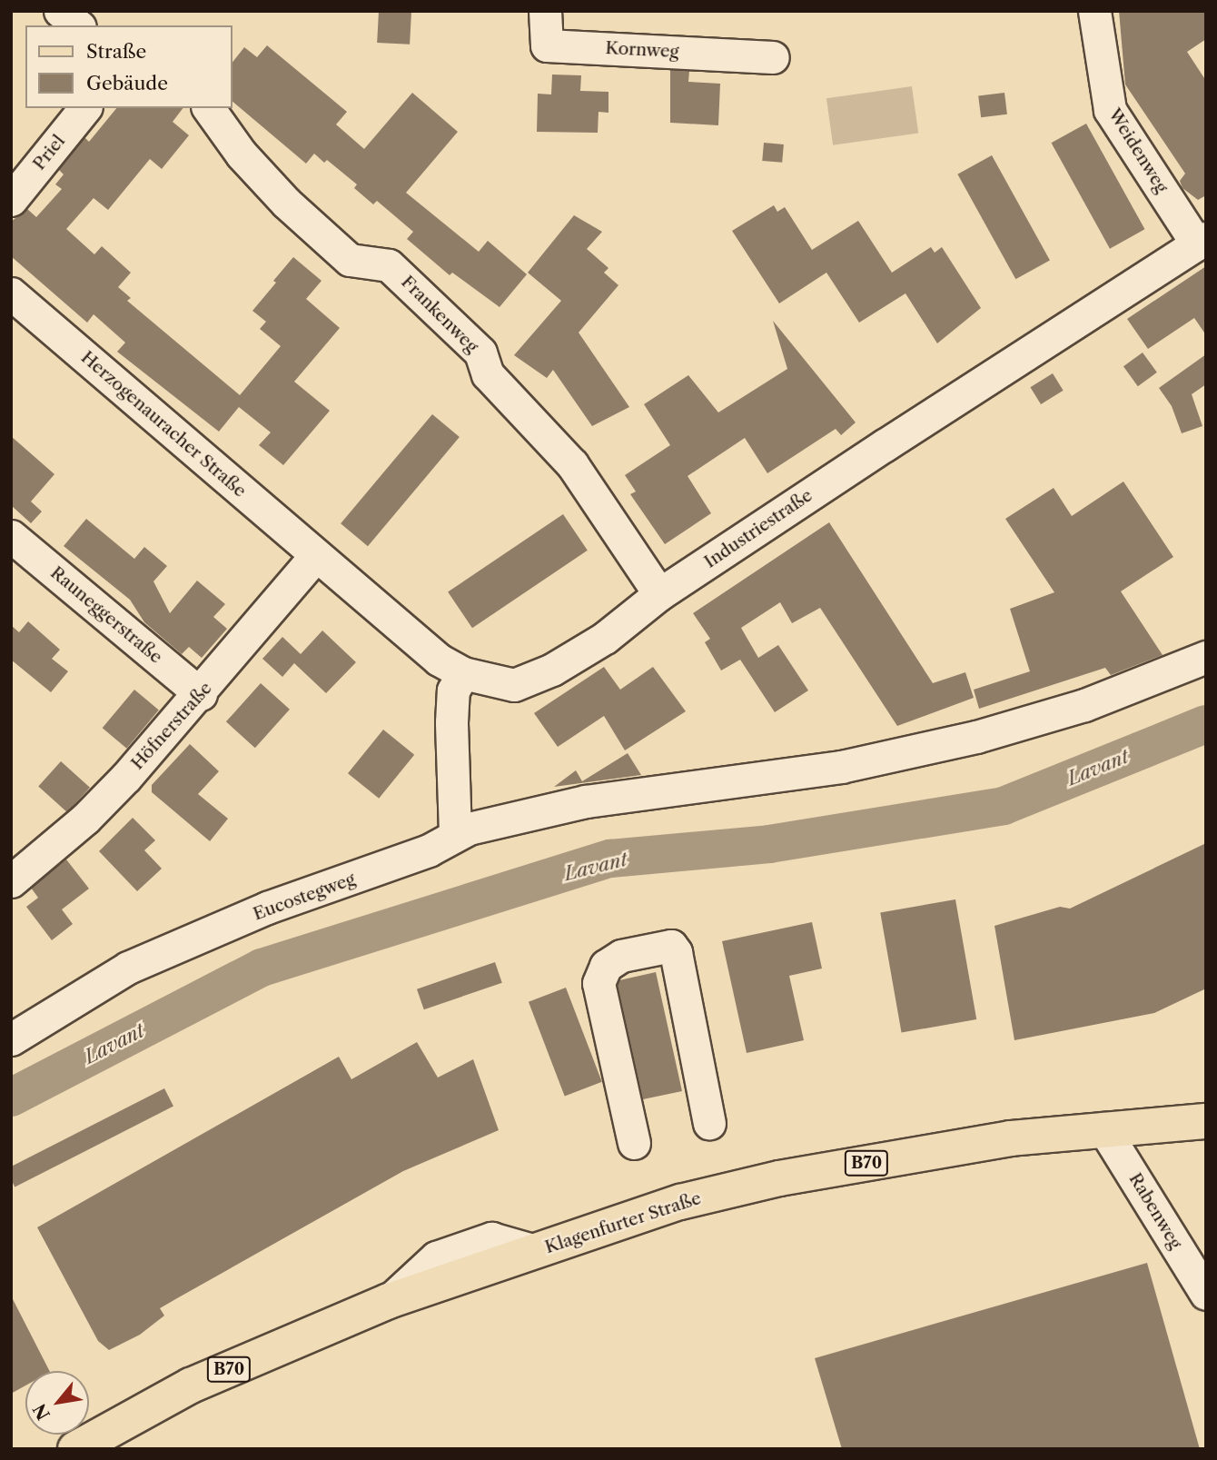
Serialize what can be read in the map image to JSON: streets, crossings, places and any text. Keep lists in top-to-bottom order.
{
  "streets": {
    "main road": ["B70", "Klagenfurter Straße"],
    "street": [
      "Kornweg",
      "Weidenweg",
      "Priel",
      "Frankenweg",
      "Herzogenauracher Straße",
      "Industriestraße",
      "Rauneggerstraße",
      "Höfnerstraße",
      "Eucostegweg",
      "Rabenweg"
    ]
  },
  "crossings": [
    ["Weidenweg", "Industriestraße"],
    ["Frankenweg", "Industriestraße"],
    ["Herzogenauracher Straße", "Industriestraße"],
    ["Herzogenauracher Straße", "Höfnerstraße"],
    ["Industriestraße", "Höfnerstraße"],
    ["Rauneggerstraße", "Höfnerstraße"],
    ["Rabenweg", "Klagenfurter Straße"]
  ],
  "water": ["Lavant"],
  "legend": ["Straße", "Gebäude"],
  "north": "bottom left"
}
